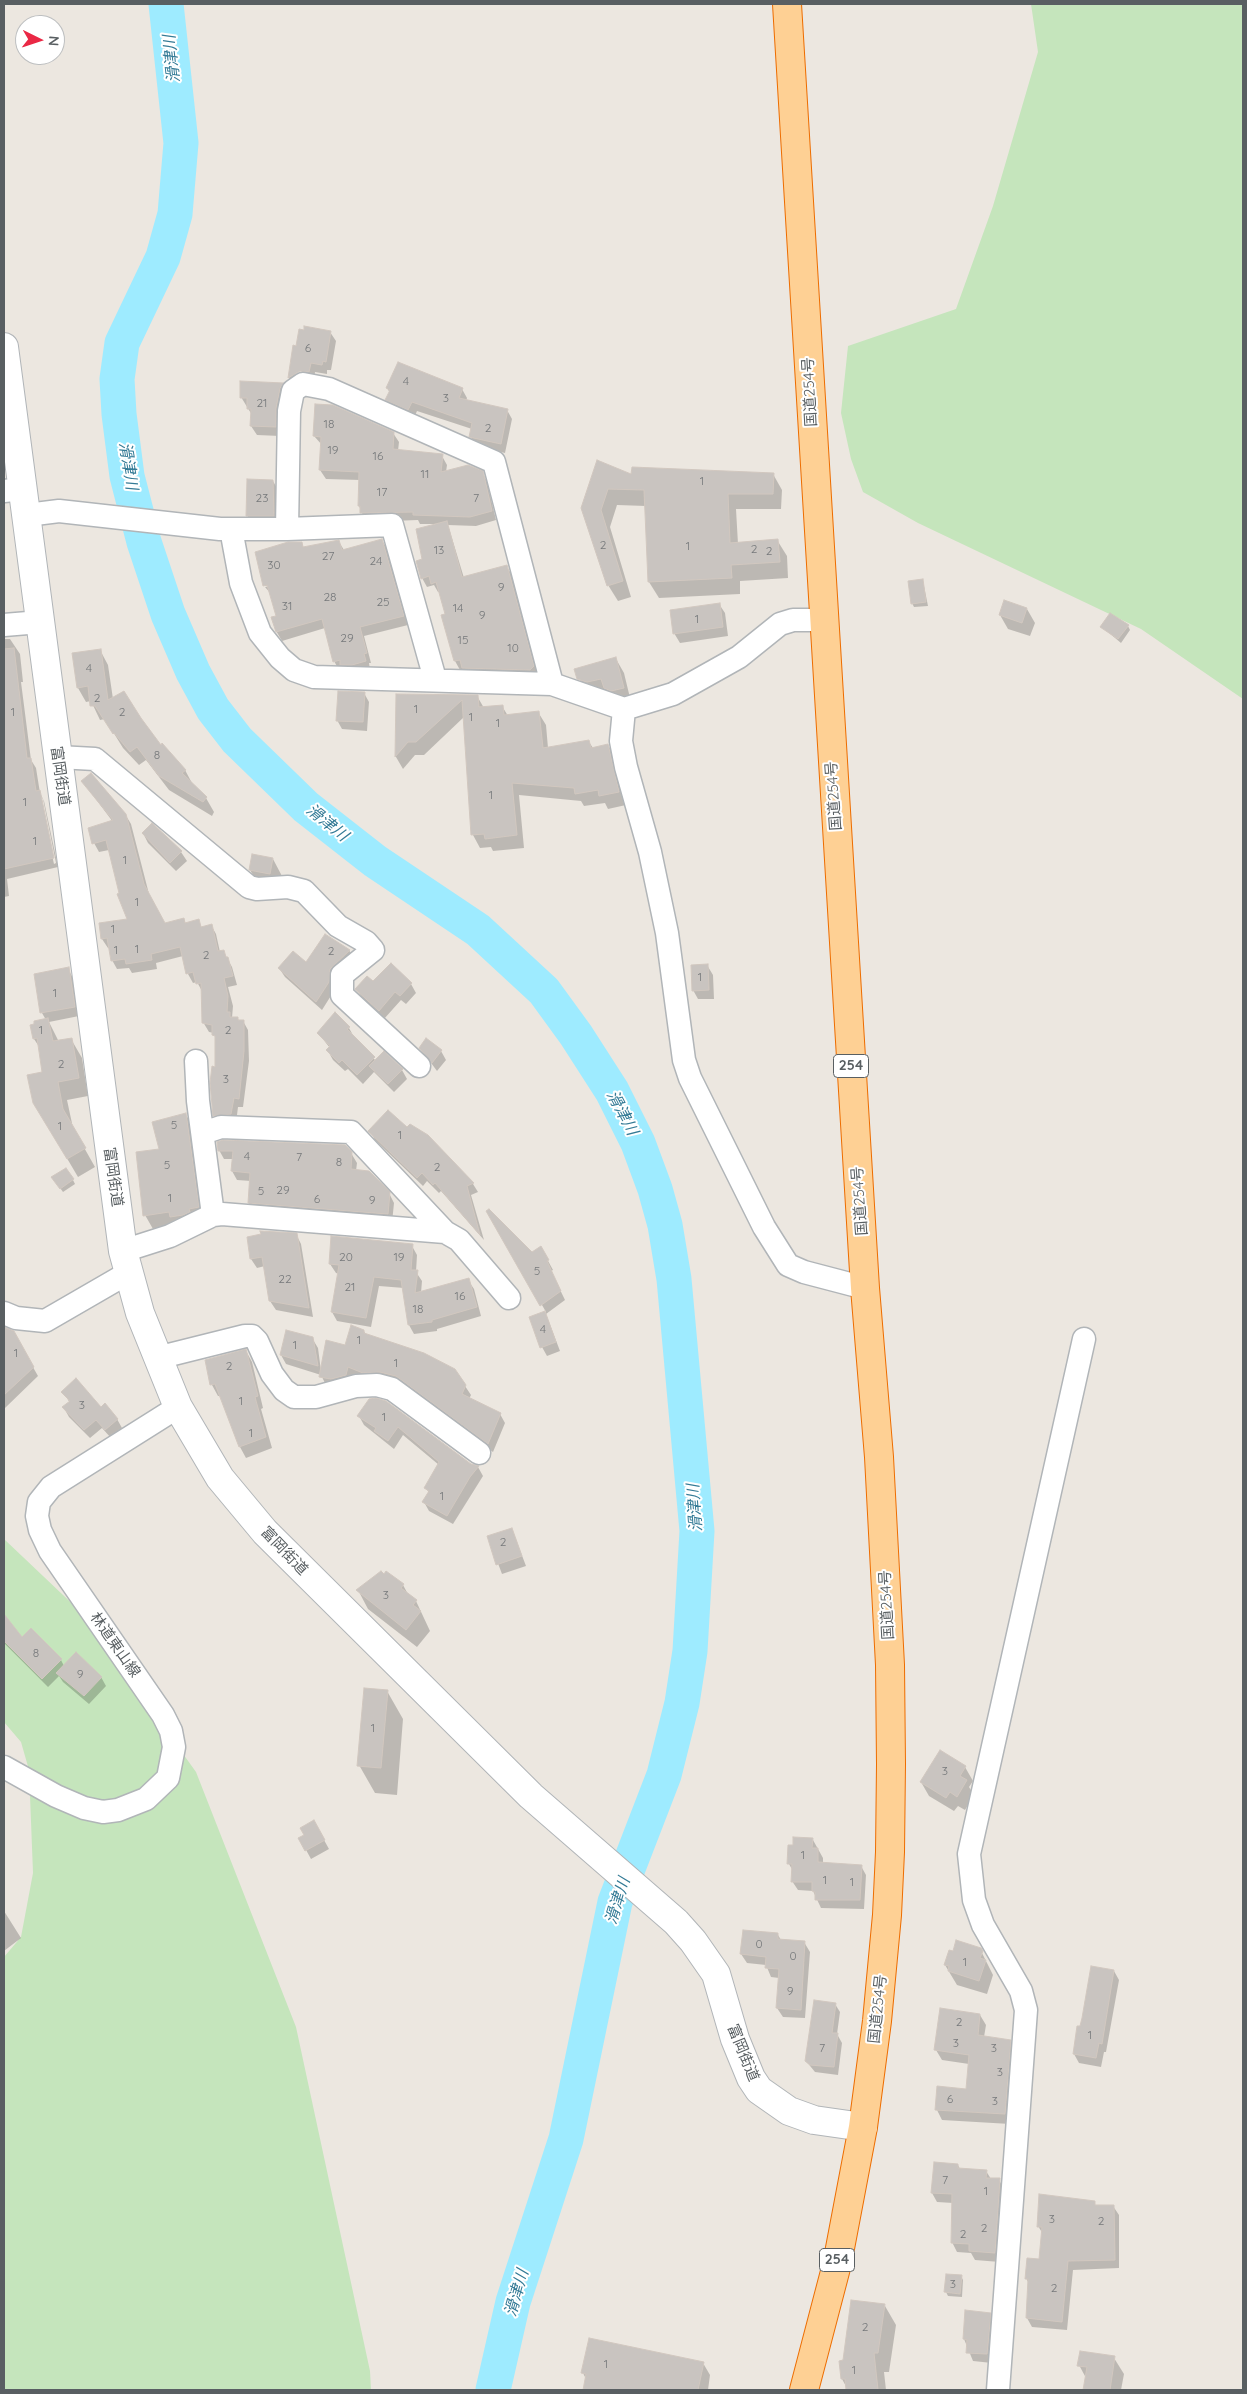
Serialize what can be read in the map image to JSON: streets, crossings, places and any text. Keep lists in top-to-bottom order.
{
  "streets": {
    "highway": ["国道254号", "254"],
    "street": ["富岡街道", "林道東山線"]
  },
  "crossings": [
    ["国道254号", "富岡街道"],
    ["富岡街道", "林道東山線"]
  ],
  "water": ["滑津川"],
  "house_numbers": [
    "6",
    "4",
    "3",
    "21",
    "18",
    "2",
    "19",
    "16",
    "11",
    "1",
    "17",
    "23",
    "7",
    "2",
    "1",
    "2",
    "13",
    "2",
    "27",
    "24",
    "30",
    "9",
    "28",
    "25",
    "31",
    "14",
    "9",
    "1",
    "29",
    "15",
    "10",
    "4",
    "2",
    "1",
    "1",
    "2",
    "1",
    "1",
    "8",
    "1",
    "1",
    "1",
    "1",
    "1",
    "1",
    "1",
    "1",
    "2",
    "2",
    "1",
    "1",
    "1",
    "2",
    "2",
    "3",
    "5",
    "1",
    "1",
    "4",
    "7",
    "8",
    "5",
    "2",
    "29",
    "5",
    "1",
    "6",
    "9",
    "20",
    "19",
    "5",
    "22",
    "21",
    "16",
    "18",
    "4",
    "1",
    "1",
    "1",
    "1",
    "2",
    "1",
    "3",
    "1",
    "1",
    "1",
    "2",
    "3",
    "8",
    "9",
    "1",
    "3",
    "1",
    "1",
    "1",
    "0",
    "0",
    "1",
    "9",
    "2",
    "1",
    "3",
    "7",
    "3",
    "3",
    "6",
    "3",
    "7",
    "1",
    "3",
    "2",
    "2",
    "2",
    "3",
    "2",
    "2",
    "1",
    "1"
  ],
  "north": "right"
}
